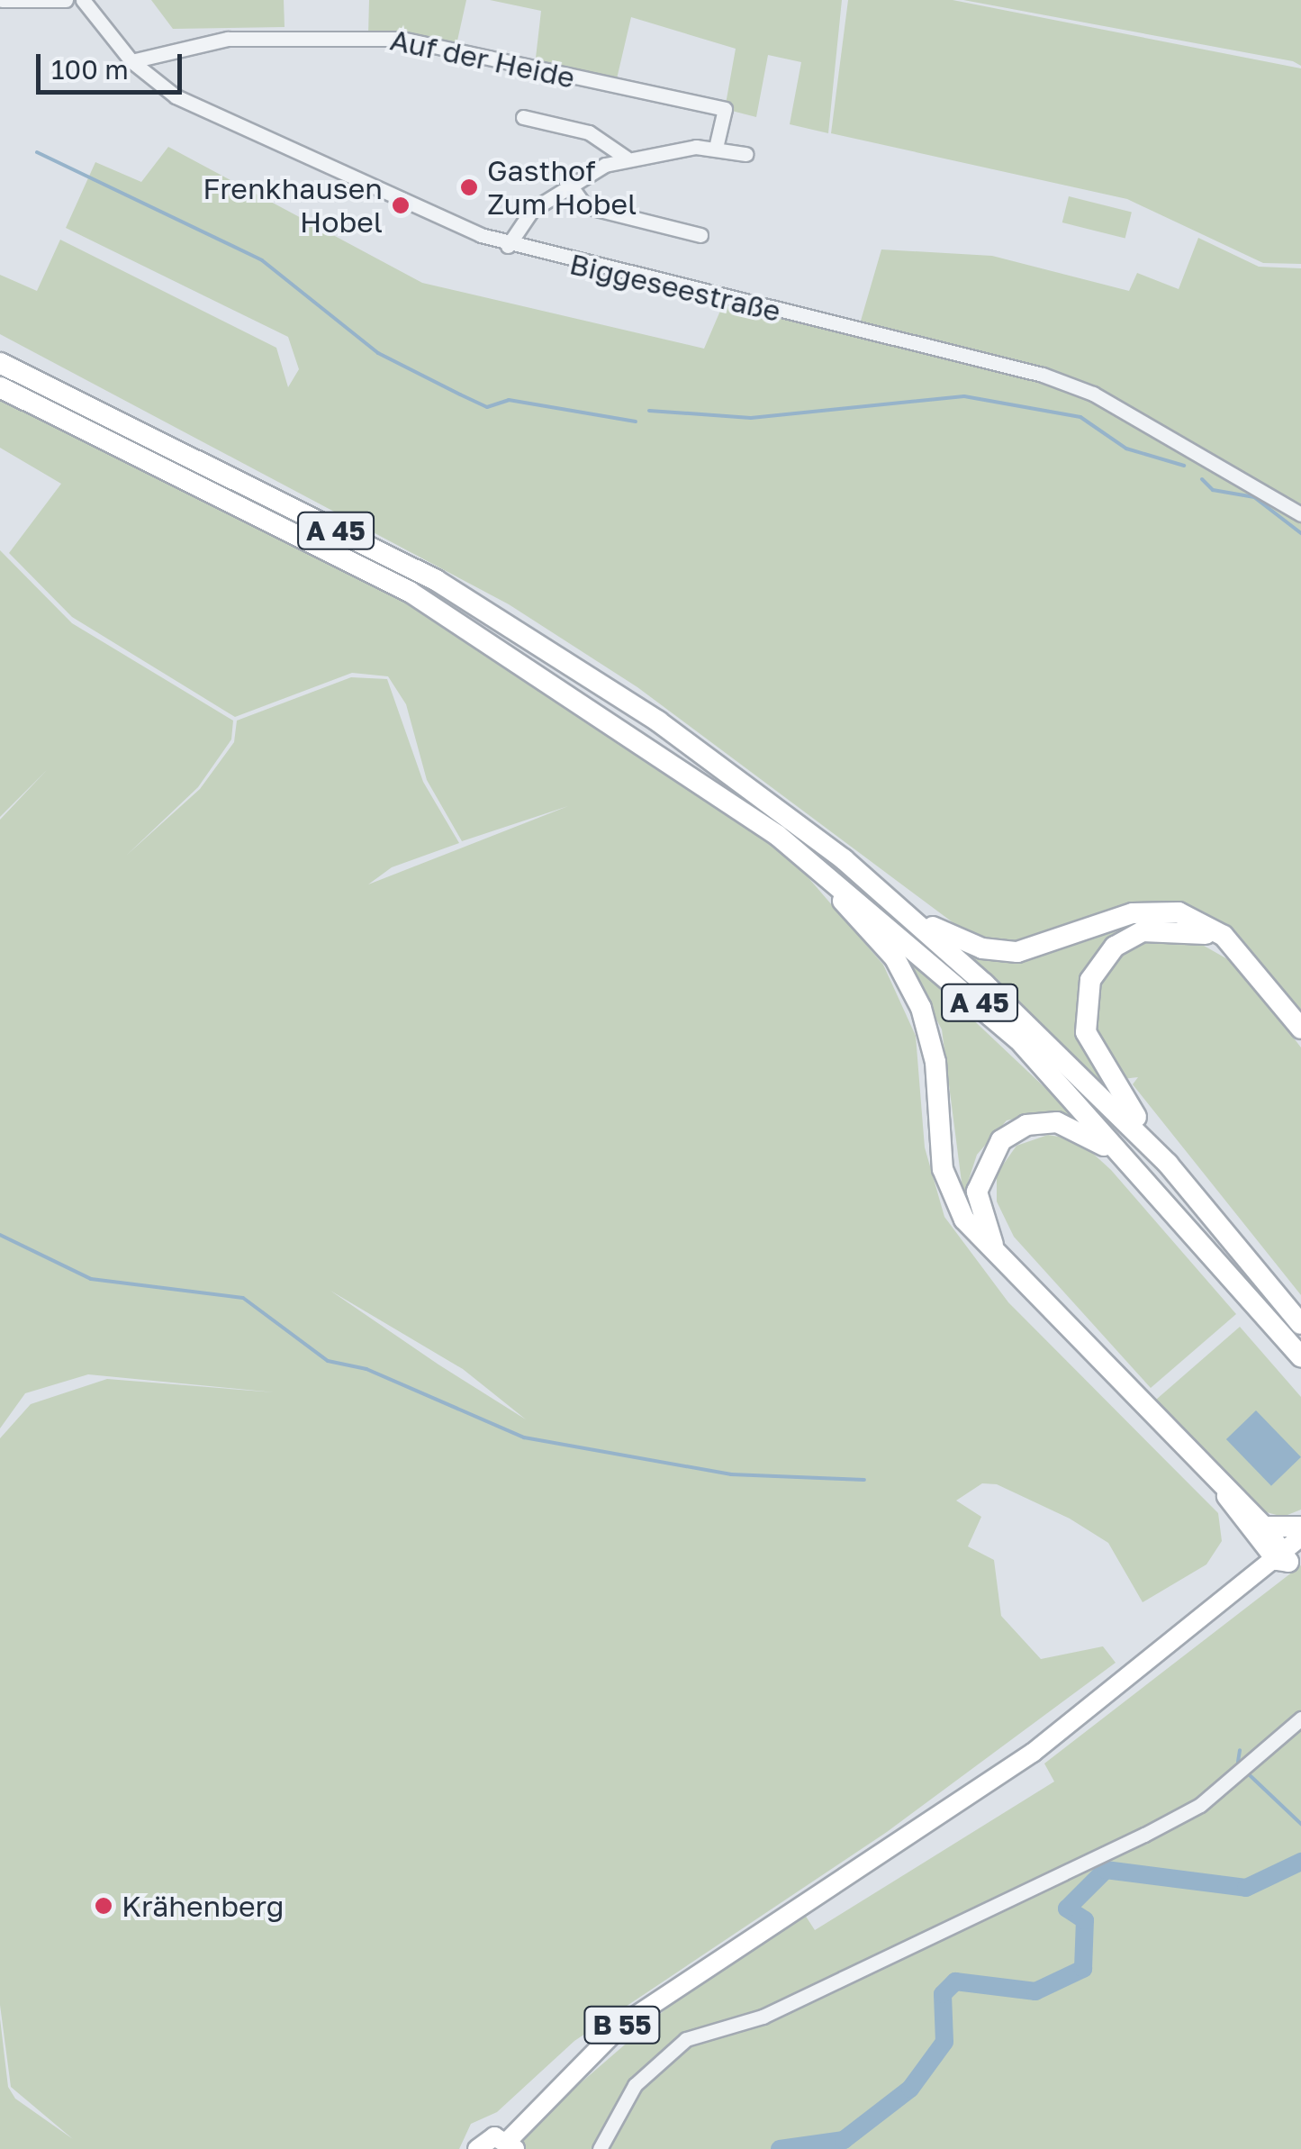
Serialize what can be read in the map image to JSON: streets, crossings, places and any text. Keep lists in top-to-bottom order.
{
  "streets": {
    "highway": ["A 45"],
    "main road": ["B 55"],
    "street": ["Auf der Heide", "Biggeseestraße"]
  },
  "crossings": [
    ["Auf der Heide", "Biggeseestraße"]
  ],
  "places": ["Gasthof Zum Hobel", "Frenkhausen Hobel", "Krähenberg"],
  "scale_bar": "100 m"
}
